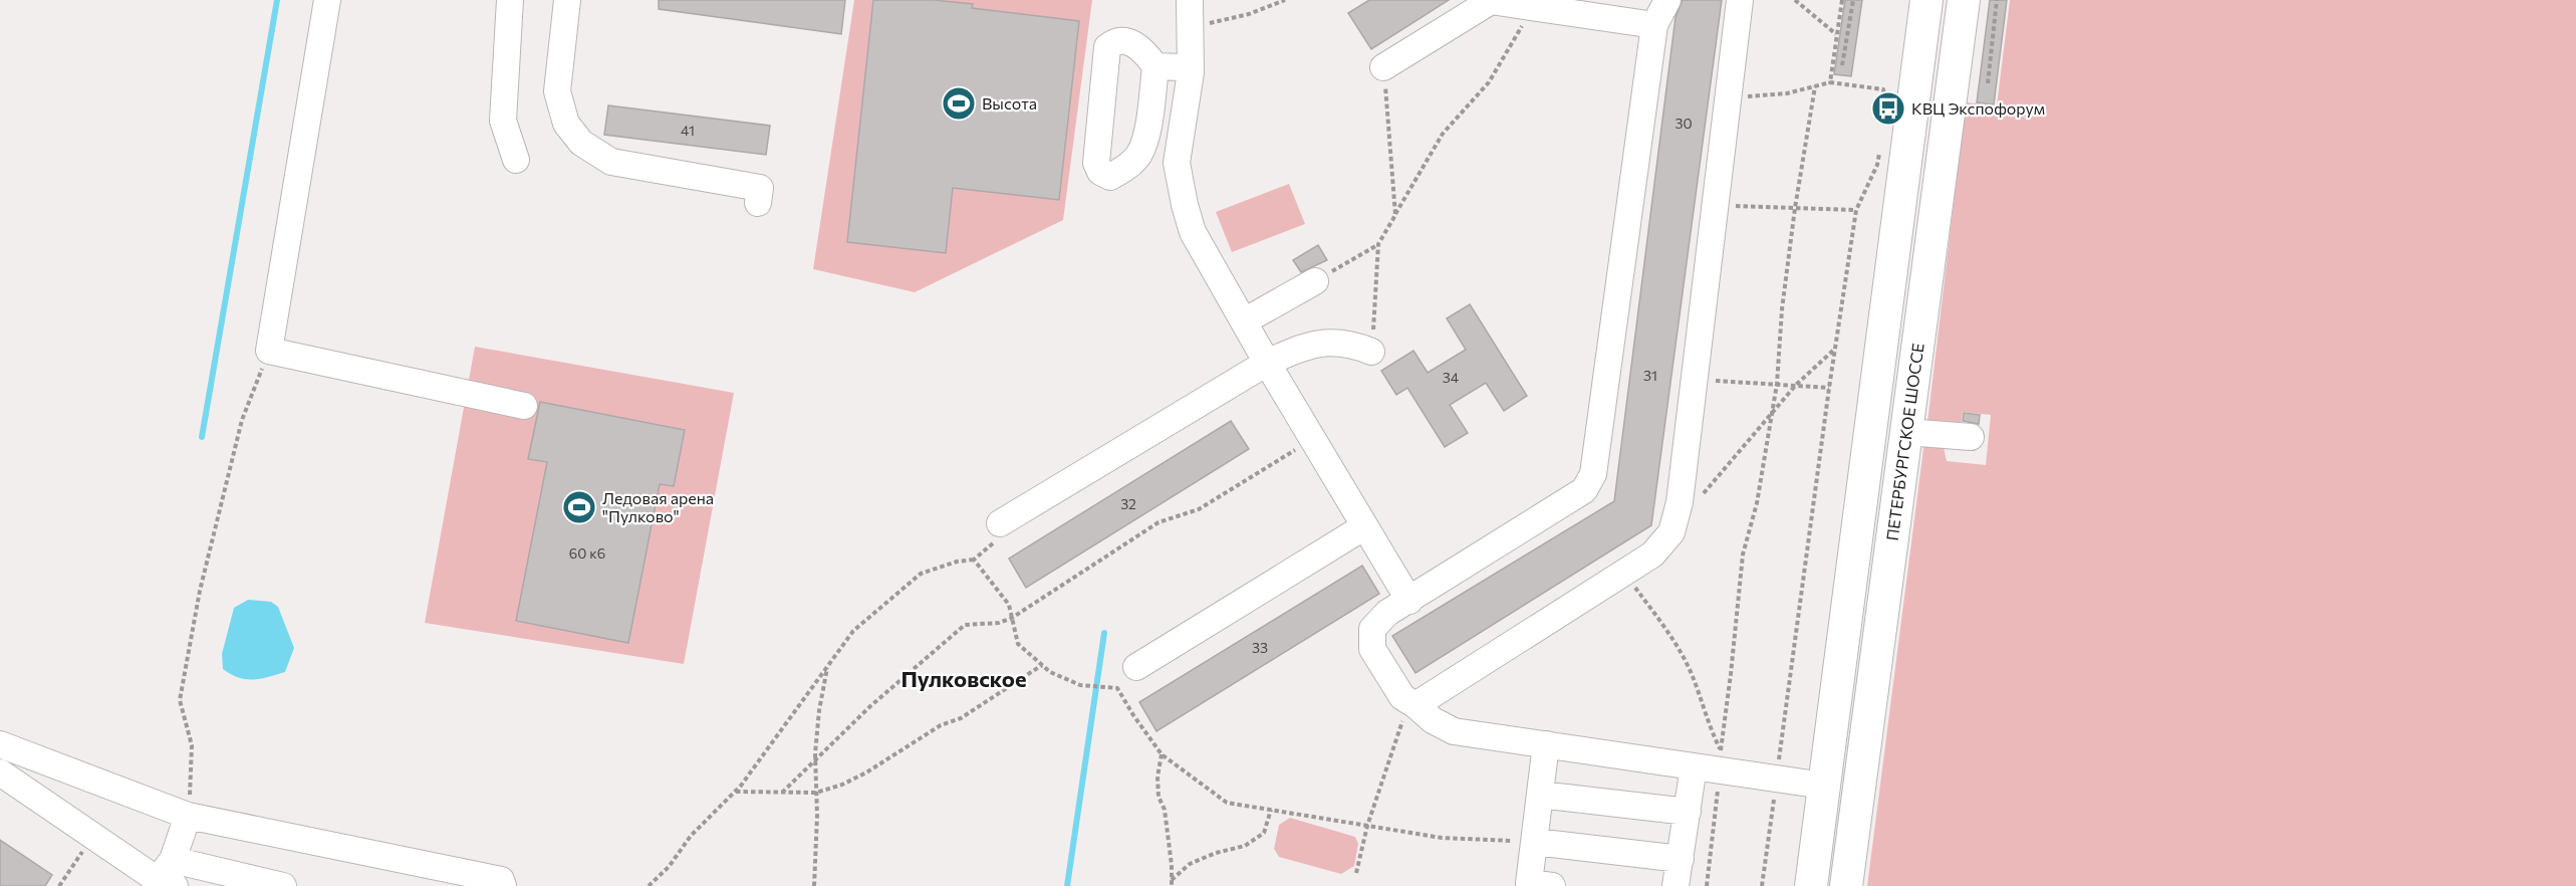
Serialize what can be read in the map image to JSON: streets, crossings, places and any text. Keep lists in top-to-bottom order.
{
  "streets": {
    "main road": ["ПЕТЕРБУРГСКОЕ ШОССЕ"]
  },
  "districts": ["Пулковское"],
  "places": {
    "sports": ["Высота", "Ледовая арена \"Пулково\""],
    "bus stop": ["КВЦ Экспофорум"]
  },
  "house_numbers": [
    "30",
    "41",
    "31",
    "34",
    "32",
    "60 к6",
    "33"
  ]
}
